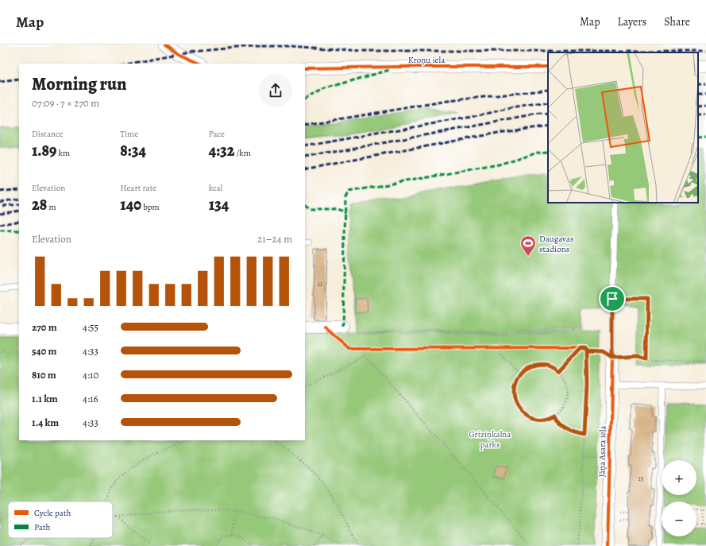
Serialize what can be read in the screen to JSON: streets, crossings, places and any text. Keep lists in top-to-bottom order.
{
  "streets": {
    "street": ["Kroņu iela", "Jāņa Asara iela"]
  },
  "parks": ["Grīziņkalna parks"],
  "places": {
    "sports": ["Daugavas stadions"]
  },
  "house_numbers": ["11", "15"],
  "legend": ["Cycle path", "Path"],
  "page": {
    "header": "Map",
    "nav": ["Map", "Layers", "Share"],
    "heading": ["Morning run", "07:09 · 7 × 270 m"],
    "stats": [
      ["Distance", "1.89 km"],
      ["Time", "8:34"],
      ["Pace", "4:32 /km"],
      ["Elevation", "28 m"],
      ["Heart rate", "140 bpm"],
      ["kcal", "134"]
    ],
    "chart": ["Elevation", "21–24 m"],
    "list": [
      {
        "name": "270 m",
        "note": "4:55"
      },
      {
        "name": "540 m",
        "note": "4:33"
      },
      {
        "name": "810 m",
        "note": "4:10"
      },
      {
        "name": "1.1 km",
        "note": "4:16"
      },
      {
        "name": "1.4 km",
        "note": "4:33"
      }
    ],
    "map_buttons": ["+", "−"]
  }
}
